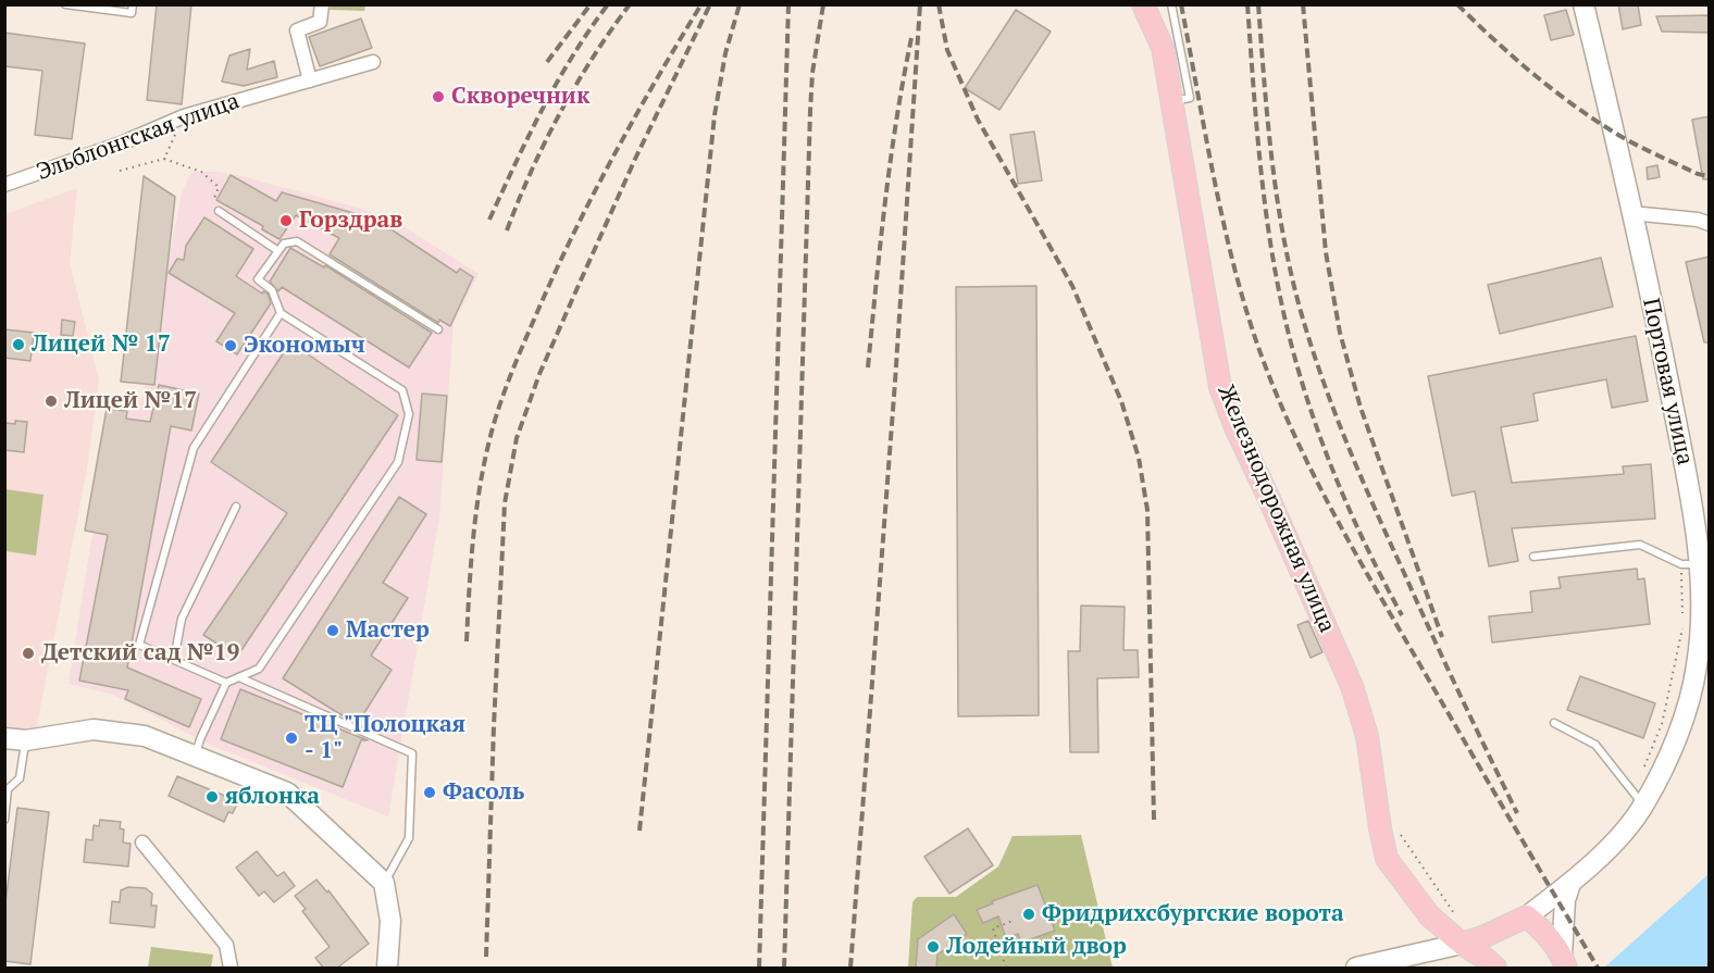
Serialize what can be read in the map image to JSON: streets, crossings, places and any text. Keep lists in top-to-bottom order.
{
  "streets": {
    "main road": ["Портовая улица", "Железнодорожная улица"],
    "street": ["Эльблонгская улица"]
  },
  "crossings": [
    ["Портовая улица", "Железнодорожная улица"]
  ],
  "places": [
    "Скворечник",
    "Горздрав",
    "Лицей № 17",
    "Экономыч",
    "Лицей №17",
    "Мастер",
    "Детский сад №19",
    "ТЦ \"Полоцкая - 1\"",
    "Фасоль",
    "яблонка",
    "Фридрихсбургские ворота",
    "Лодейный двор"
  ]
}
